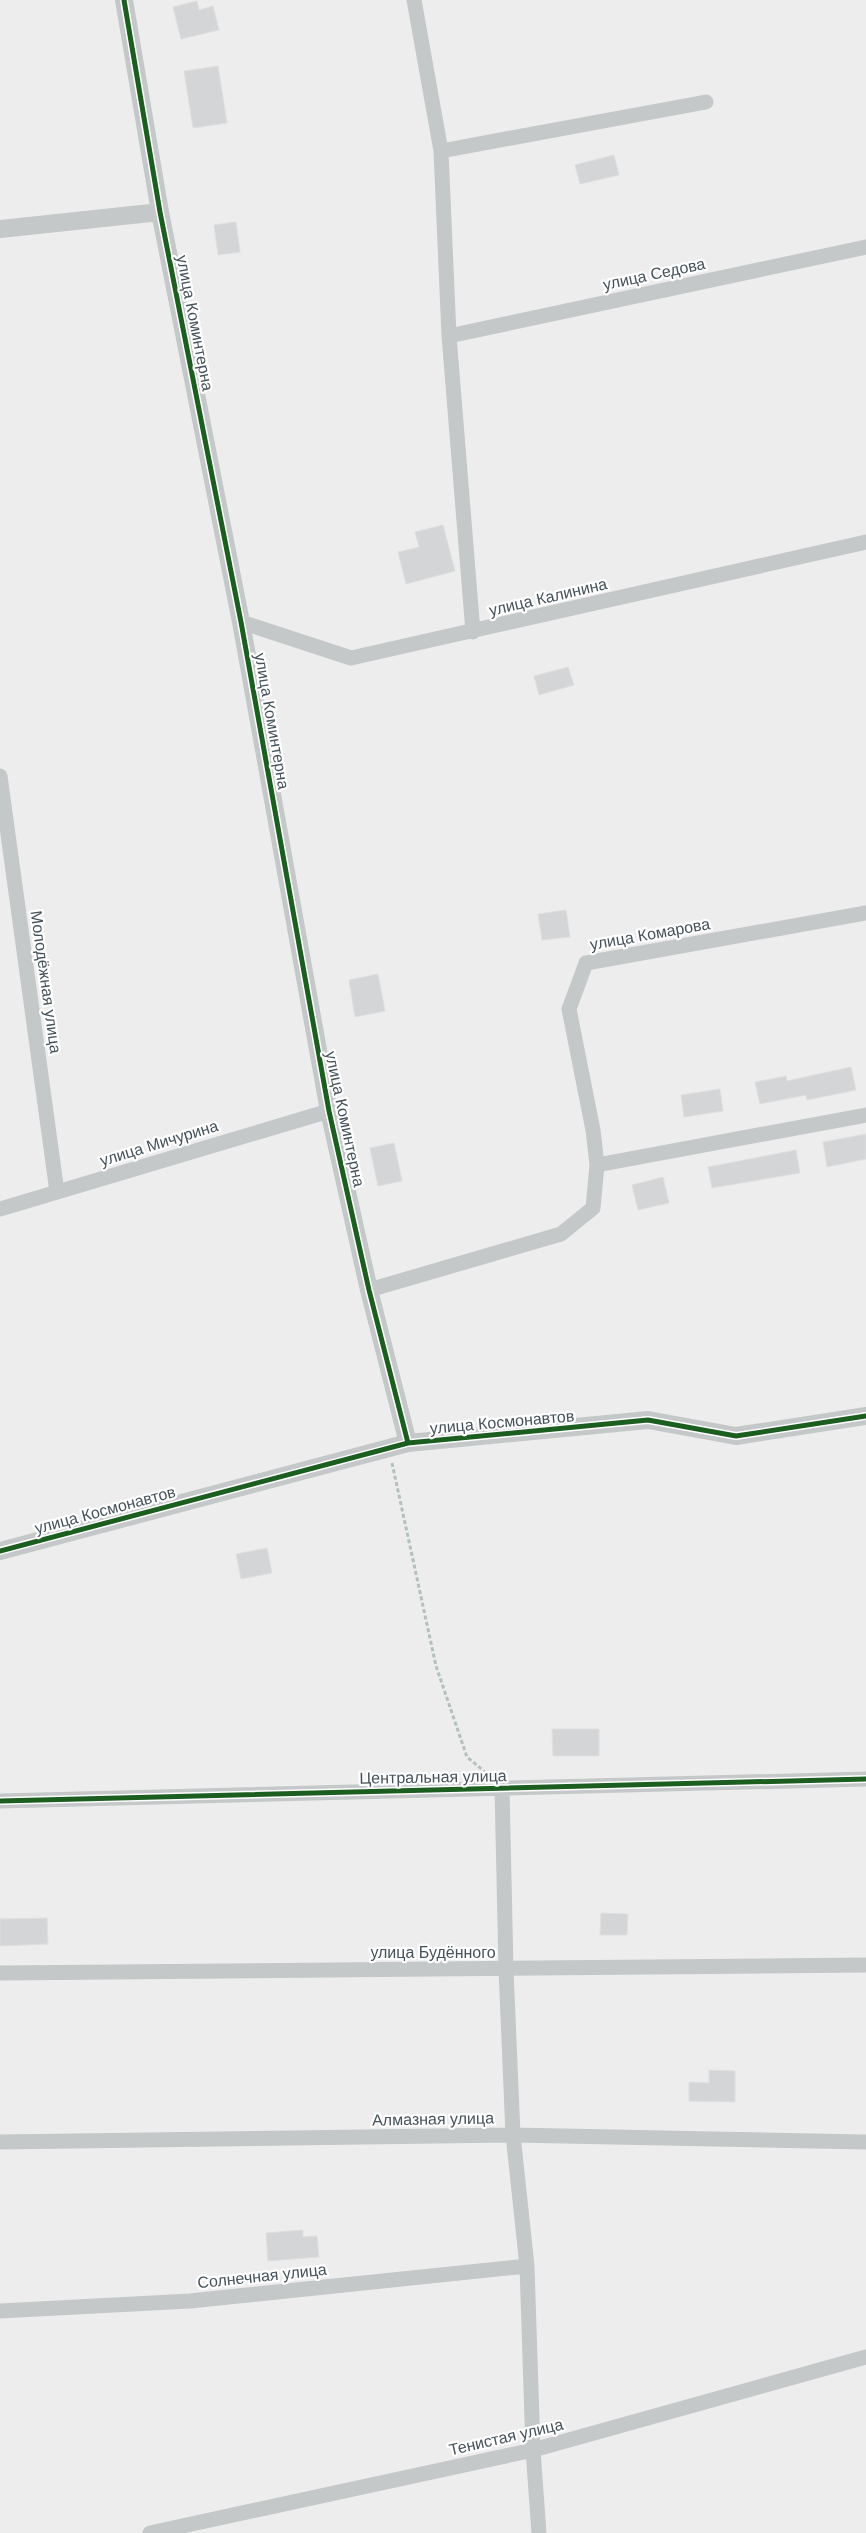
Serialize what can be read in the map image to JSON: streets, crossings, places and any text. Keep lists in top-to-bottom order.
{
  "streets": {
    "street": [
      "улица Седова",
      "улица Коминтерна",
      "улица Калинина",
      "улица Комарова",
      "Молодёжная улица",
      "улица Мичурина",
      "улица Космонавтов",
      "Центральная улица",
      "улица Будённого",
      "Алмазная улица",
      "Солнечная улица",
      "Тенистая улица"
    ]
  },
  "crossings": [
    ["улица Коминтерна", "улица Калинина"],
    ["улица Коминтерна", "улица Комарова"],
    ["улица Коминтерна", "улица Мичурина"],
    ["улица Коминтерна", "улица Космонавтов"],
    ["Молодёжная улица", "улица Мичурина"]
  ]
}
